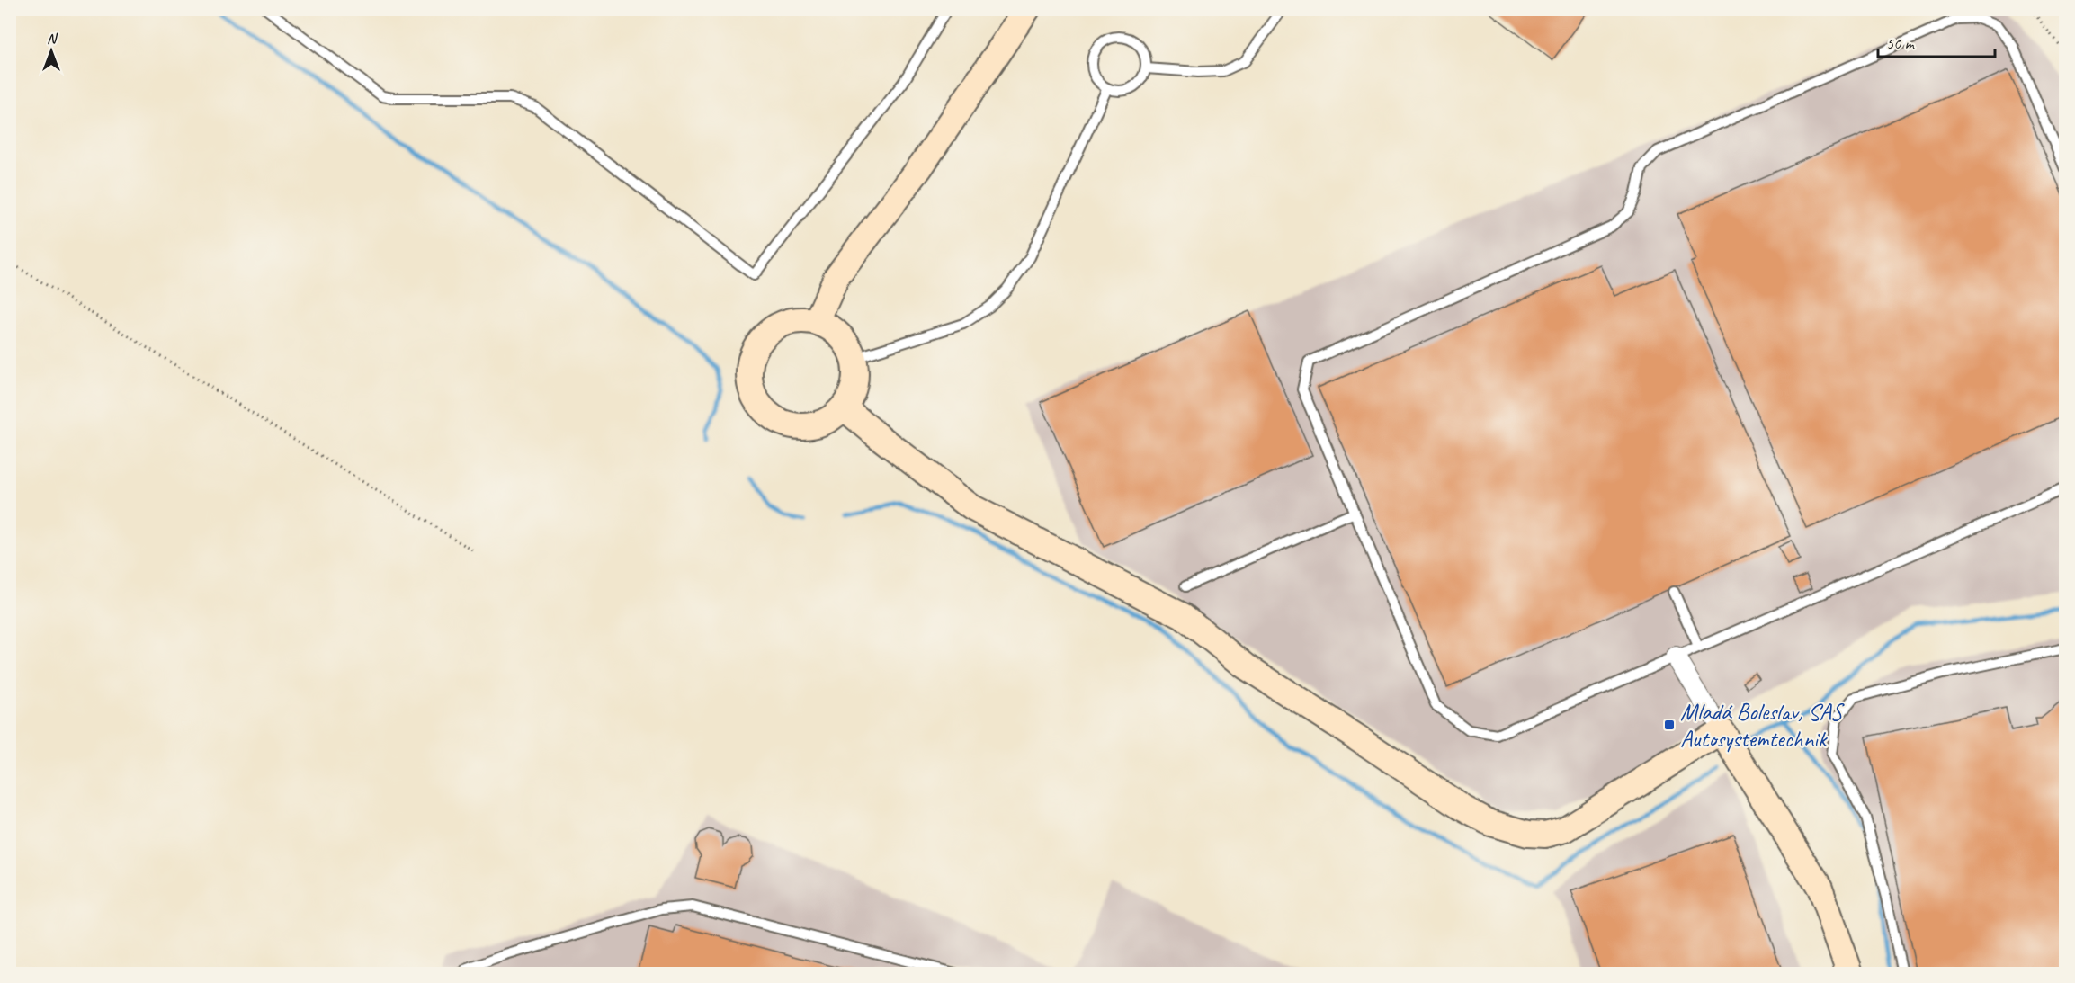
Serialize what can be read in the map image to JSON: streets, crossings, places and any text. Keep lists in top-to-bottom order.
{
  "places": {
    "transit": ["Mladá Boleslav, SAS Autosystemtechnik"]
  },
  "scale_bar": "50 m",
  "north": "top"
}
